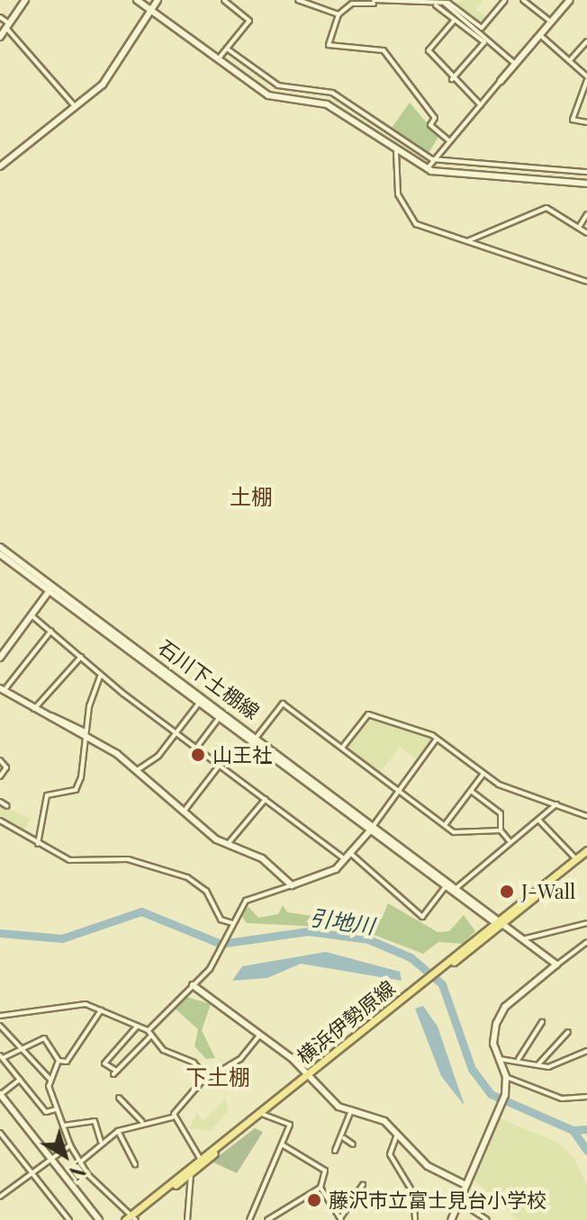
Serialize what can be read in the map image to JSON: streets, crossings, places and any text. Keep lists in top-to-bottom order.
{
  "streets": {
    "main road": ["横浜伊勢原線"],
    "street": ["石川下土棚線"]
  },
  "crossings": [
    ["石川下土棚線", "横浜伊勢原線"]
  ],
  "districts": ["土棚", "下土棚"],
  "water": ["引地川"],
  "places": ["山王社", "J-Wall", "藤沢市立富士見台小学校"],
  "north": "bottom right"
}
